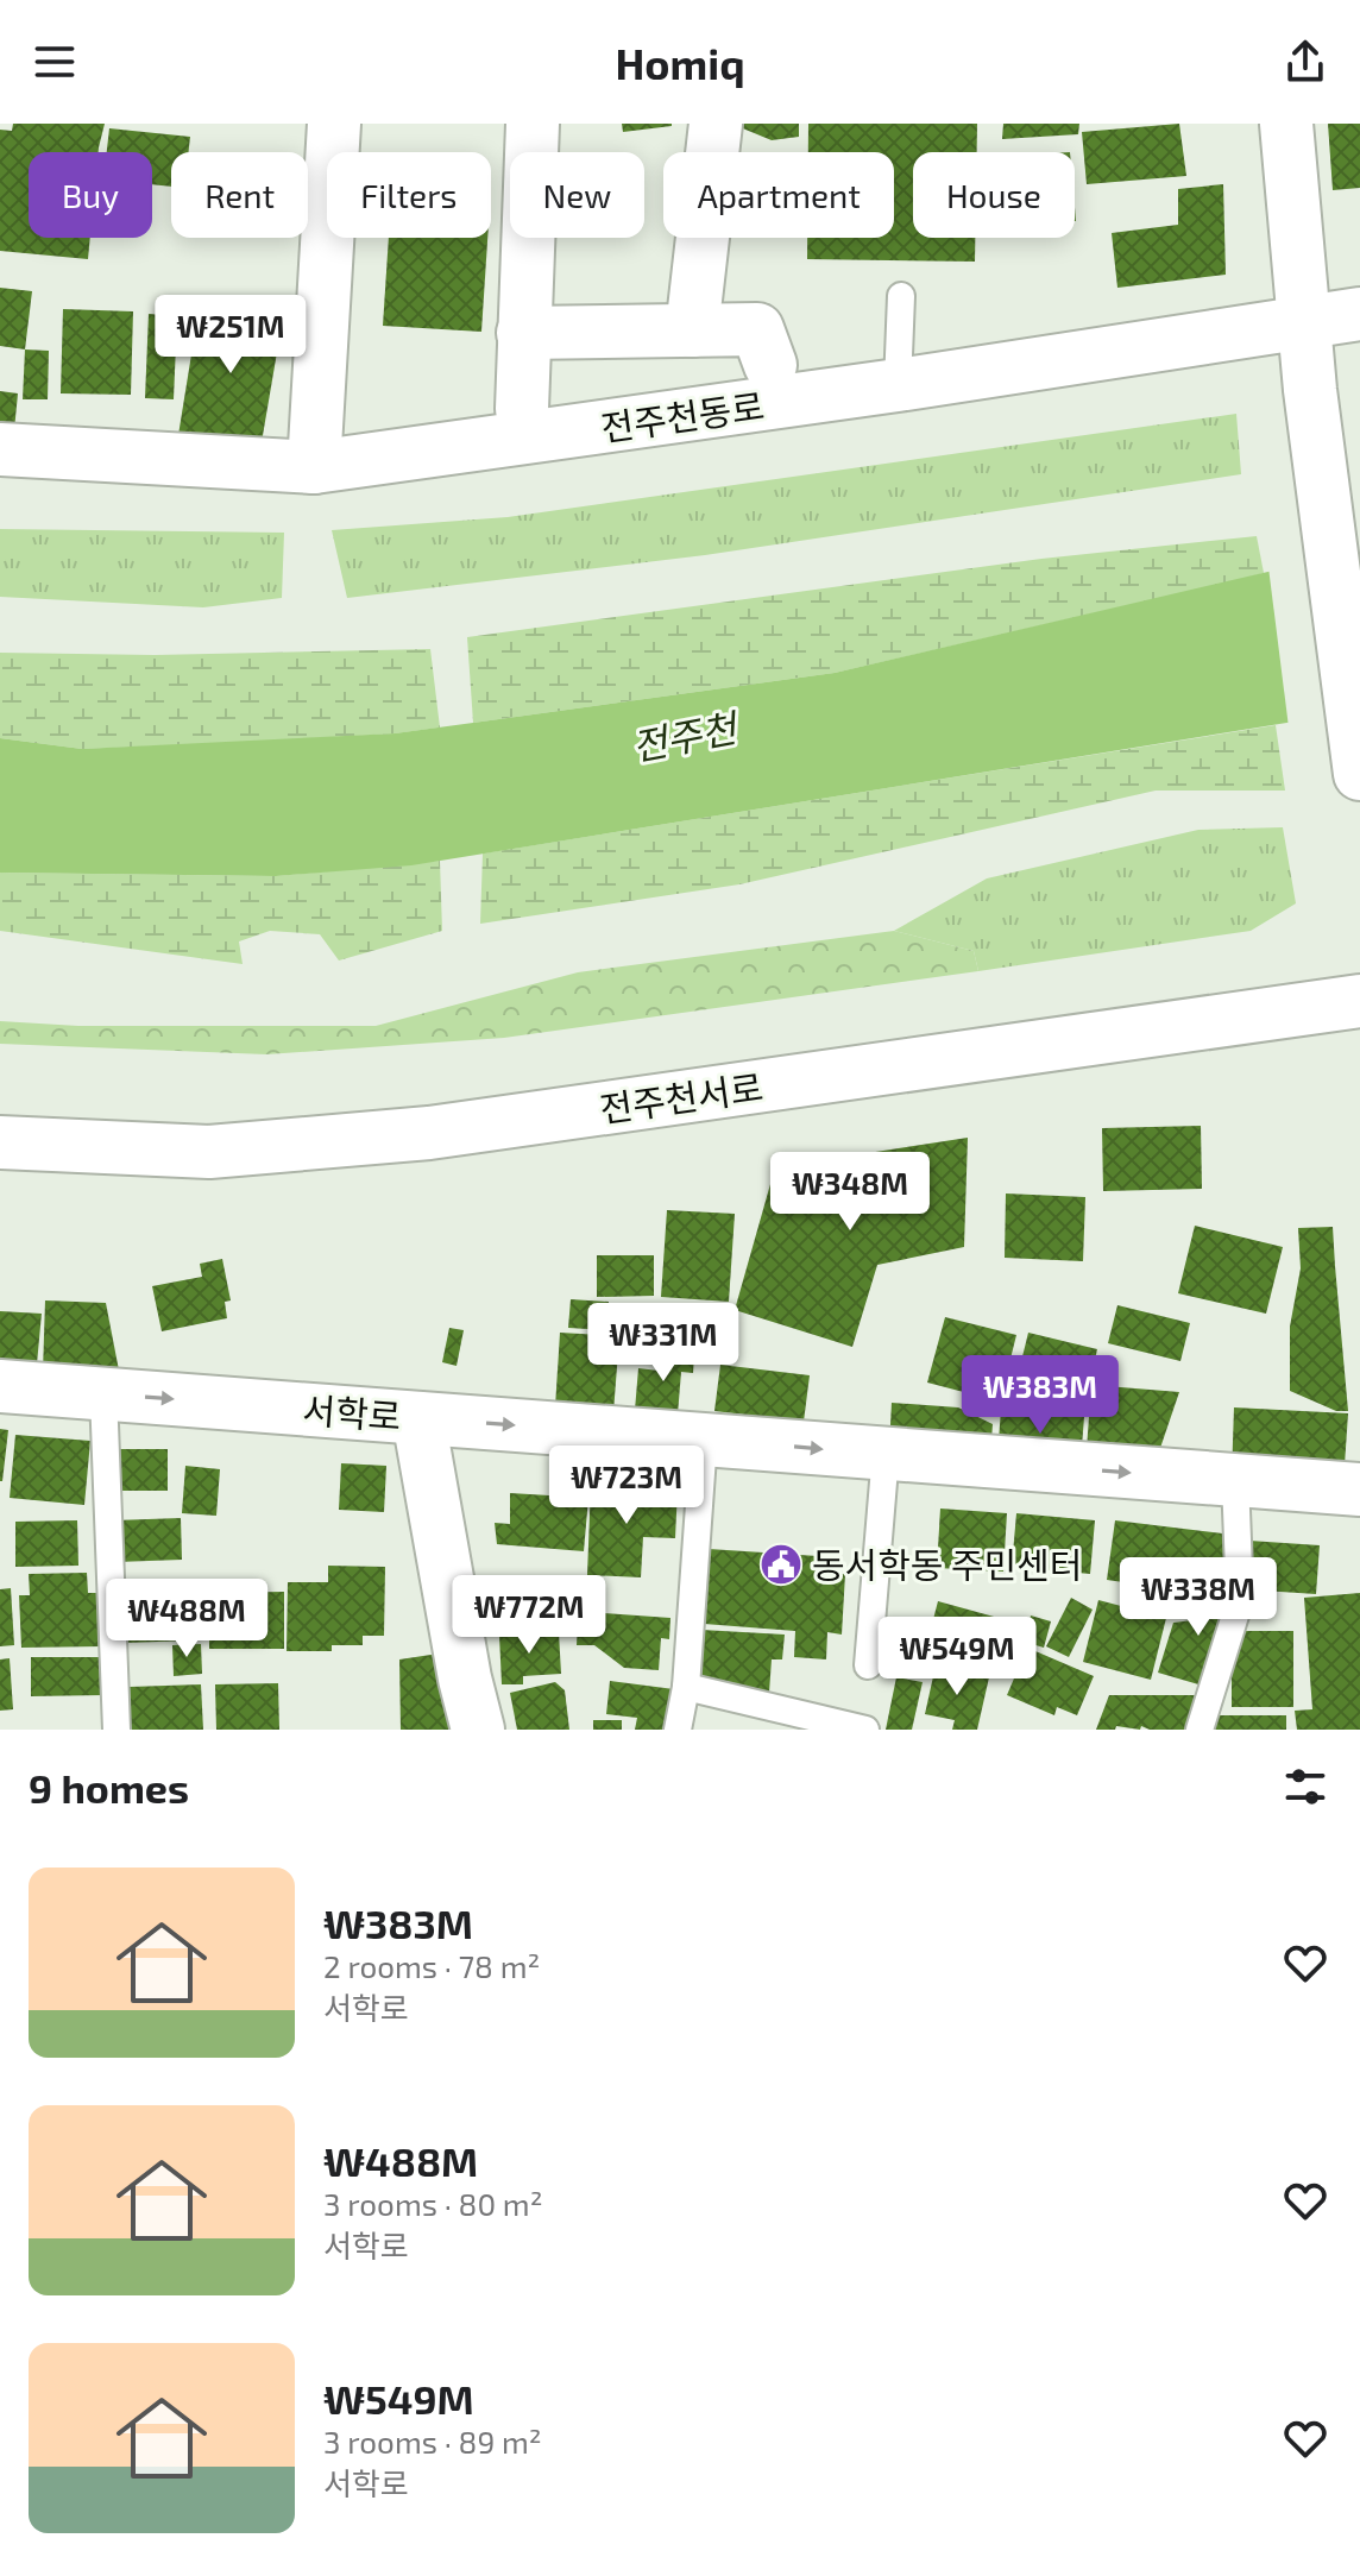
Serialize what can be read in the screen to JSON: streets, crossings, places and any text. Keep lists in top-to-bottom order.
{
  "streets": {
    "street": ["전주천동로", "전주천서로", "서학로"]
  },
  "one_way": ["서학로"],
  "water": ["전주천"],
  "places": {
    "public building": ["동서학동 주민센터"]
  },
  "page": {
    "header": "Homiq",
    "chip": [
      "Buy",
      "Rent",
      "Filters",
      "New",
      "Apartment",
      "House"
    ],
    "price": [
      "₩251M",
      "₩348M",
      "₩331M",
      "₩383M",
      "₩723M",
      "₩338M",
      "₩772M",
      "₩488M",
      "₩549M"
    ],
    "heading": "9 homes",
    "list": [
      {
        "name": "₩383M",
        "note": "2 rooms · 78 m² · 서학로"
      },
      {
        "name": "₩488M",
        "note": "3 rooms · 80 m² · 서학로"
      },
      {
        "name": "₩549M",
        "note": "3 rooms · 89 m² · 서학로"
      }
    ]
  }
}
